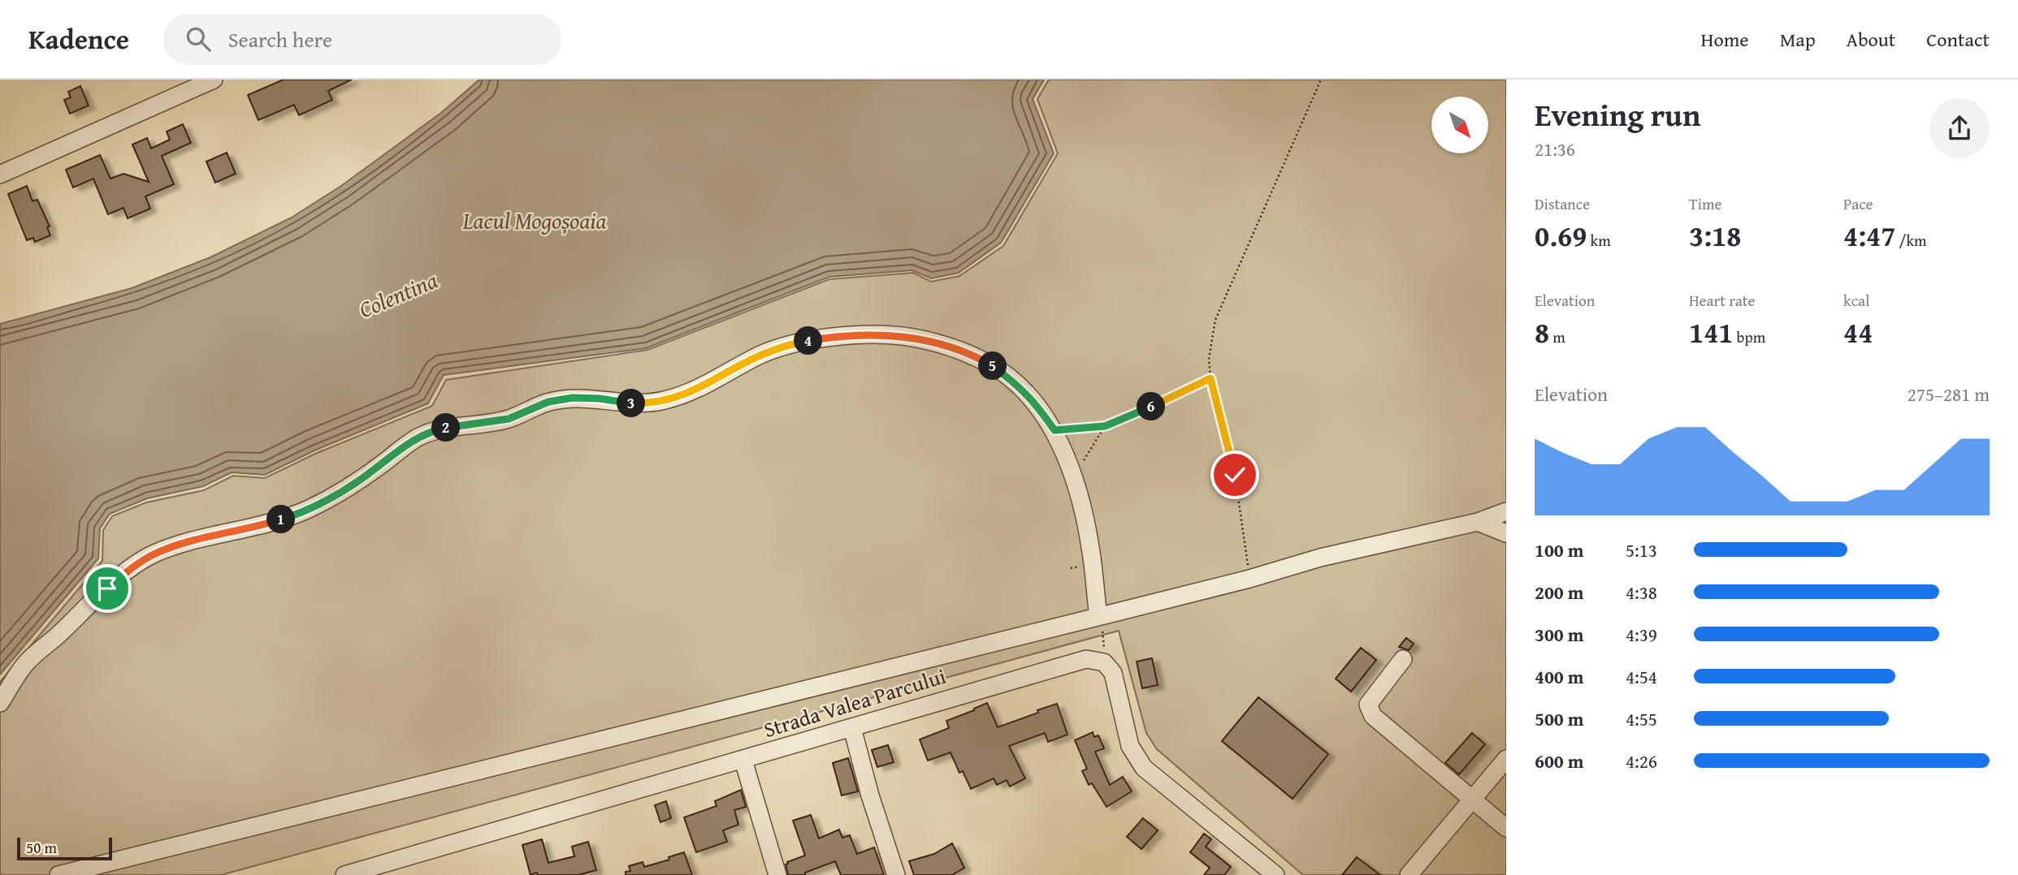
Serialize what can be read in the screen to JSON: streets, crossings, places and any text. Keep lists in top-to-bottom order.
{
  "streets": {
    "street": ["Strada Valea Parcului"]
  },
  "water": ["Lacul Mogoșoaia", "Colentina"],
  "scale_bar": "50 m",
  "north": "bottom right",
  "page": {
    "header": "Kadence",
    "search": "Search here",
    "nav": [
      "Home",
      "Map",
      "About",
      "Contact"
    ],
    "heading": ["Evening run", "21:36"],
    "stats": [
      ["Distance", "0.69 km"],
      ["Time", "3:18"],
      ["Pace", "4:47 /km"],
      ["Elevation", "8 m"],
      ["Heart rate", "141 bpm"],
      ["kcal", "44"]
    ],
    "pins": [
      "4",
      "5",
      "3",
      "6",
      "2",
      "1"
    ],
    "chart": ["Elevation", "275–281 m"],
    "list": [
      {
        "name": "100 m",
        "note": "5:13"
      },
      {
        "name": "200 m",
        "note": "4:38"
      },
      {
        "name": "300 m",
        "note": "4:39"
      },
      {
        "name": "400 m",
        "note": "4:54"
      },
      {
        "name": "500 m",
        "note": "4:55"
      },
      {
        "name": "600 m",
        "note": "4:26"
      }
    ],
    "scale": "50 m"
  }
}
